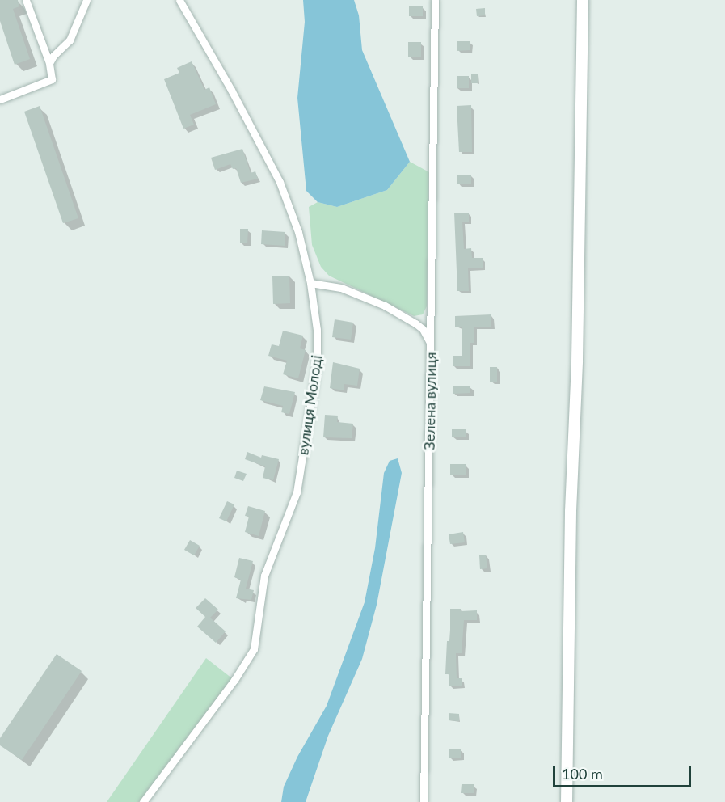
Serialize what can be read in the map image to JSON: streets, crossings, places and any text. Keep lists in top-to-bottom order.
{
  "streets": {
    "street": ["Зелена вулиця", "вулиця Молоді"]
  },
  "scale_bar": "100 m"
}
